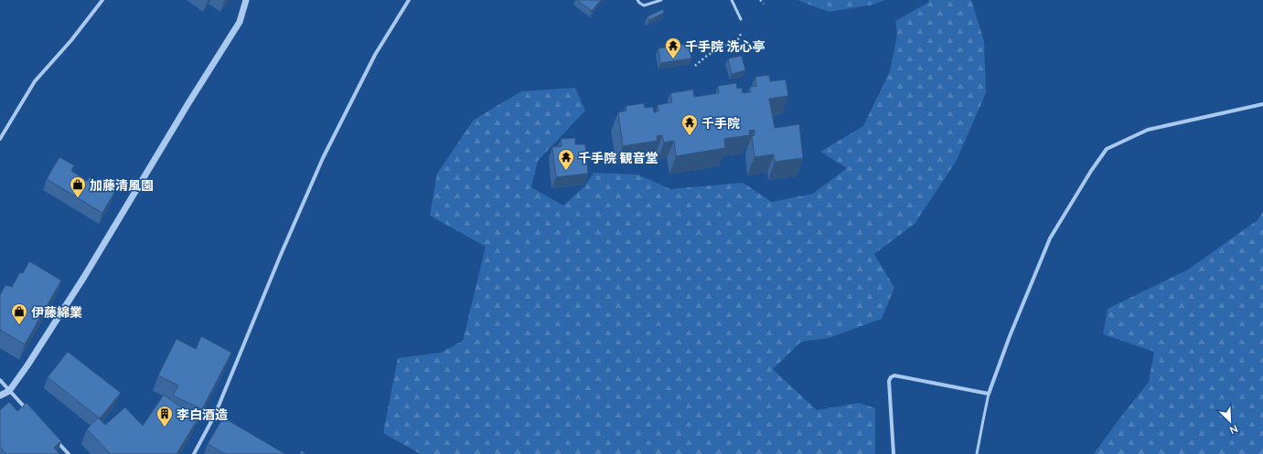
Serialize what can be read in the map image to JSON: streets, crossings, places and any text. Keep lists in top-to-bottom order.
{
  "places": {
    "temple": ["千手院 洗心亭", "千手院", "千手院 観音堂"],
    "shop": ["加藤清風園", "伊藤綿業"],
    "building": ["李白酒造"]
  },
  "north": "bottom right"
}
